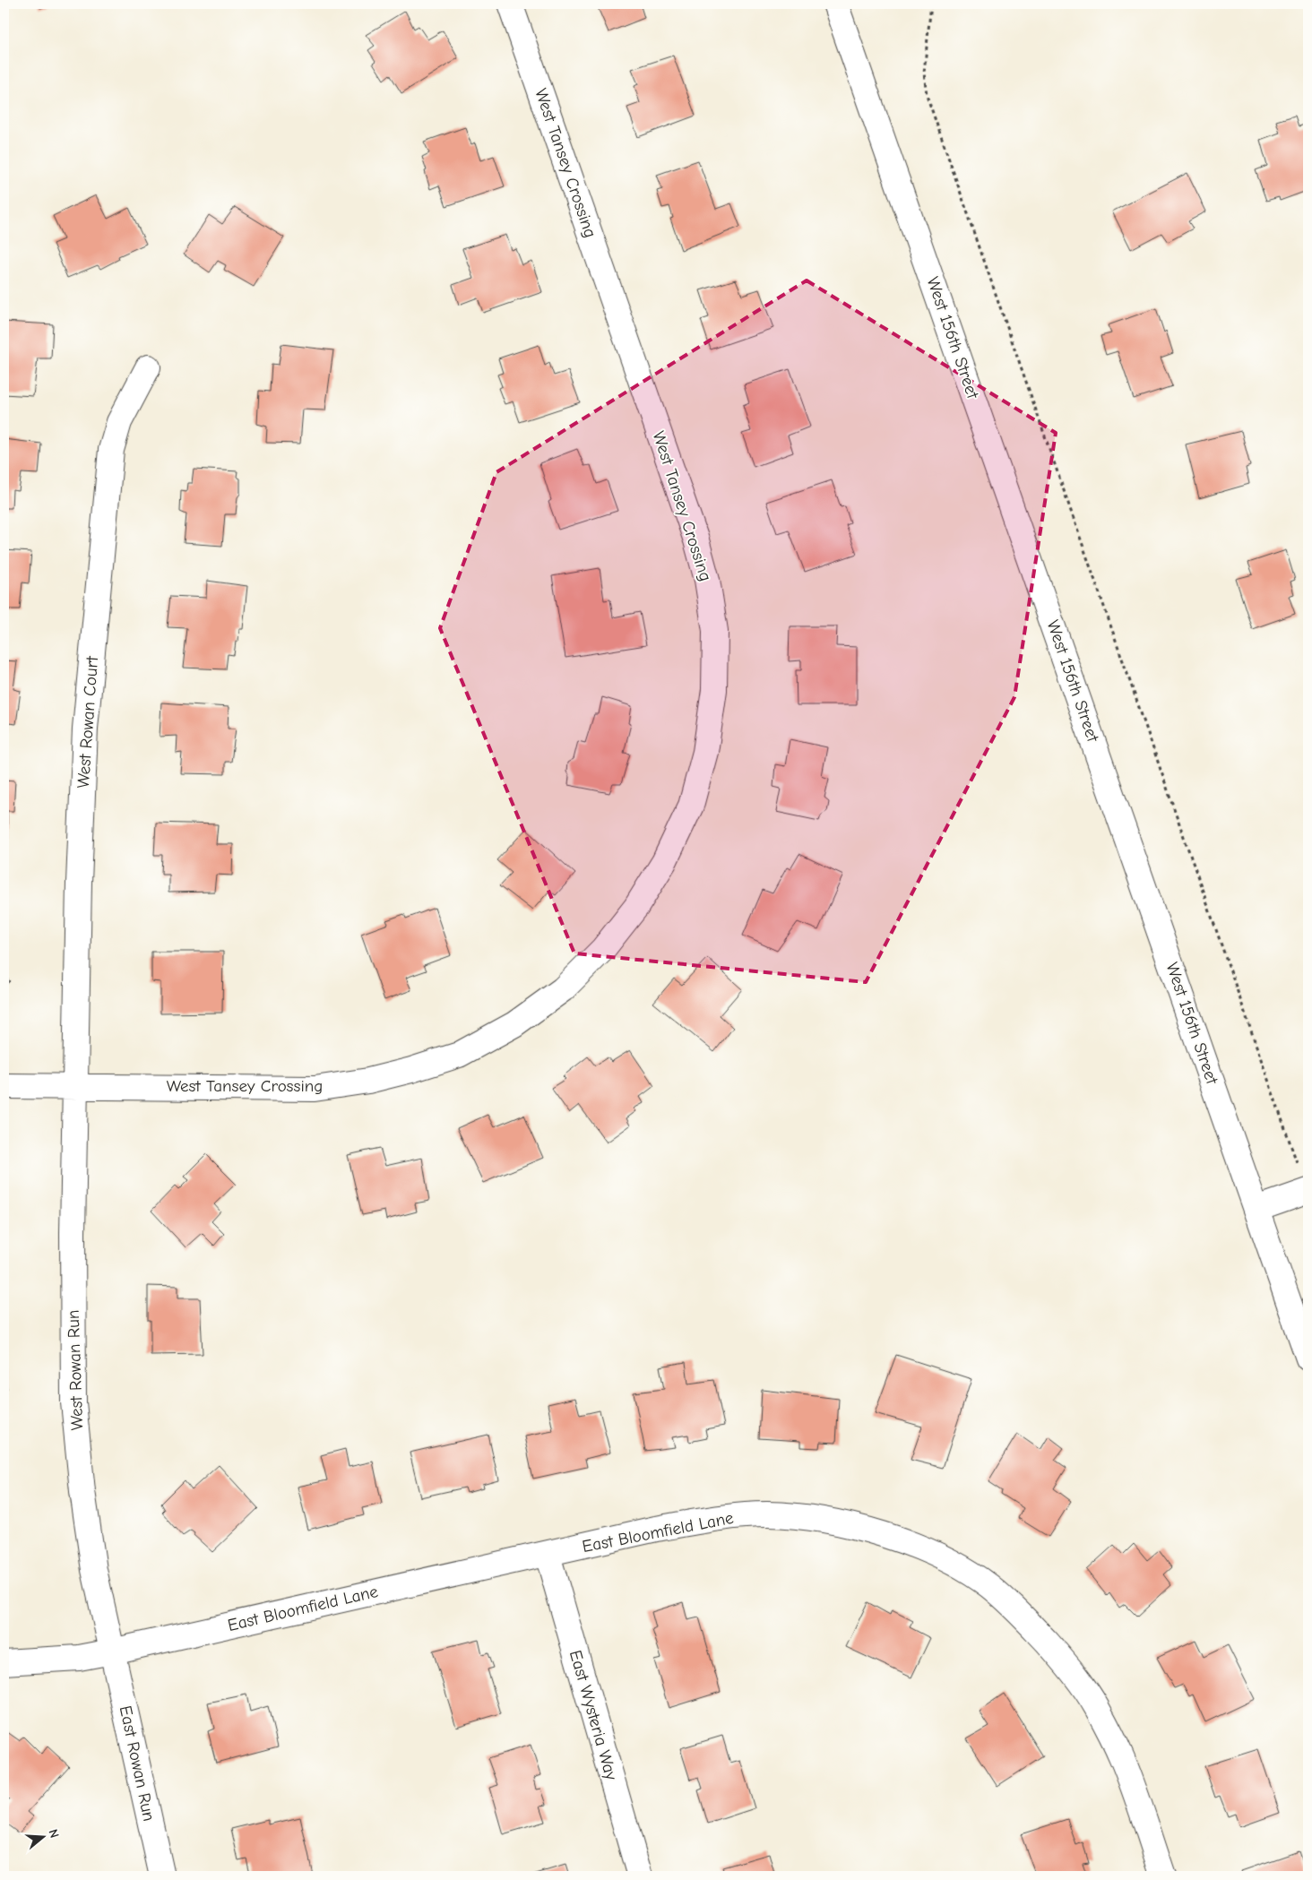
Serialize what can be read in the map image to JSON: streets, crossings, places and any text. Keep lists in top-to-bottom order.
{
  "streets": {
    "street": [
      "West Tansey Crossing",
      "West 156th Street",
      "West Rowan Court",
      "West Rowan Run",
      "East Bloomfield Lane",
      "East Wysteria Way",
      "East Rowan Run"
    ]
  },
  "crossings": [
    ["West Tansey Crossing", "West Rowan Court"],
    ["West Tansey Crossing", "West Rowan Run"],
    ["West Rowan Court", "West Rowan Run"],
    ["West Rowan Run", "East Bloomfield Lane"],
    ["West Rowan Run", "East Rowan Run"],
    ["East Bloomfield Lane", "East Wysteria Way"],
    ["East Bloomfield Lane", "East Rowan Run"]
  ],
  "north": "right"
}
